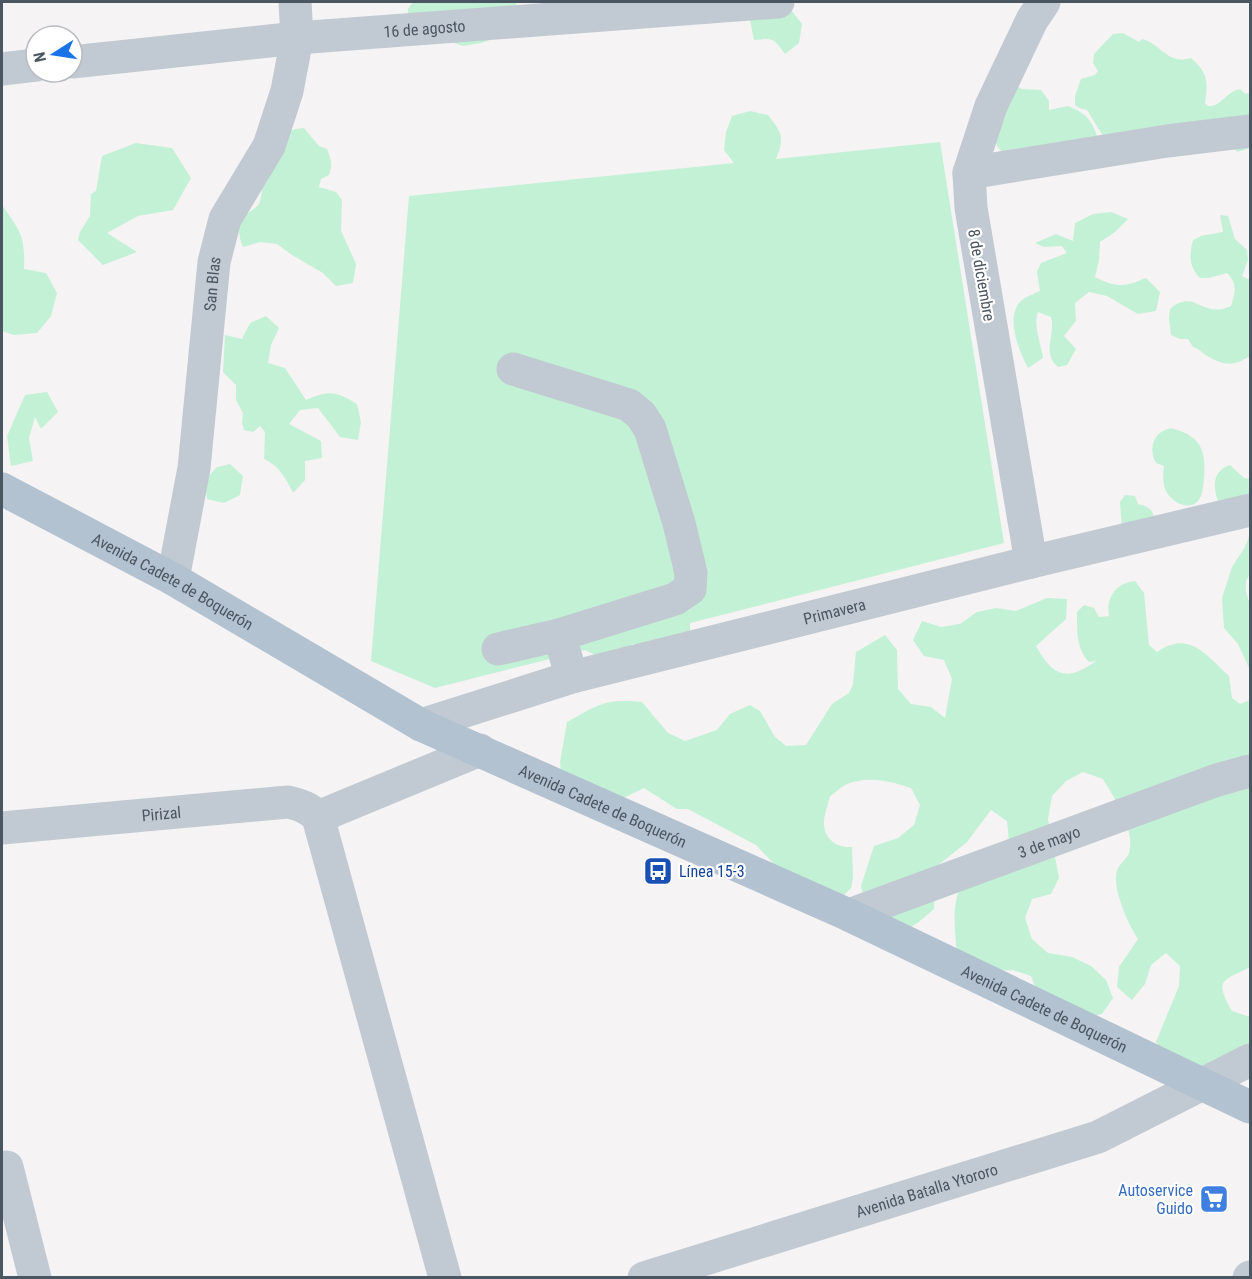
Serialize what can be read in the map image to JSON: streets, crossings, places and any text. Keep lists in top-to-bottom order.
{
  "streets": {
    "main road": ["Avenida Cadete de Boquerón"],
    "street": [
      "16 de agosto",
      "8 de diciembre",
      "San Blas",
      "Primavera",
      "Pirizal",
      "3 de mayo",
      "Avenida Batalla Ytororo"
    ]
  },
  "crossings": [
    ["16 de agosto", "San Blas"],
    ["8 de diciembre", "Primavera"],
    ["San Blas", "Avenida Cadete de Boquerón"],
    ["Avenida Cadete de Boquerón", "Primavera"],
    ["Avenida Cadete de Boquerón", "3 de mayo"],
    ["Avenida Cadete de Boquerón", "Avenida Batalla Ytororo"]
  ],
  "places": {
    "bus stop": ["Línea 15-3"],
    "supermarket": ["Autoservice Guido"]
  },
  "north": "left"
}
